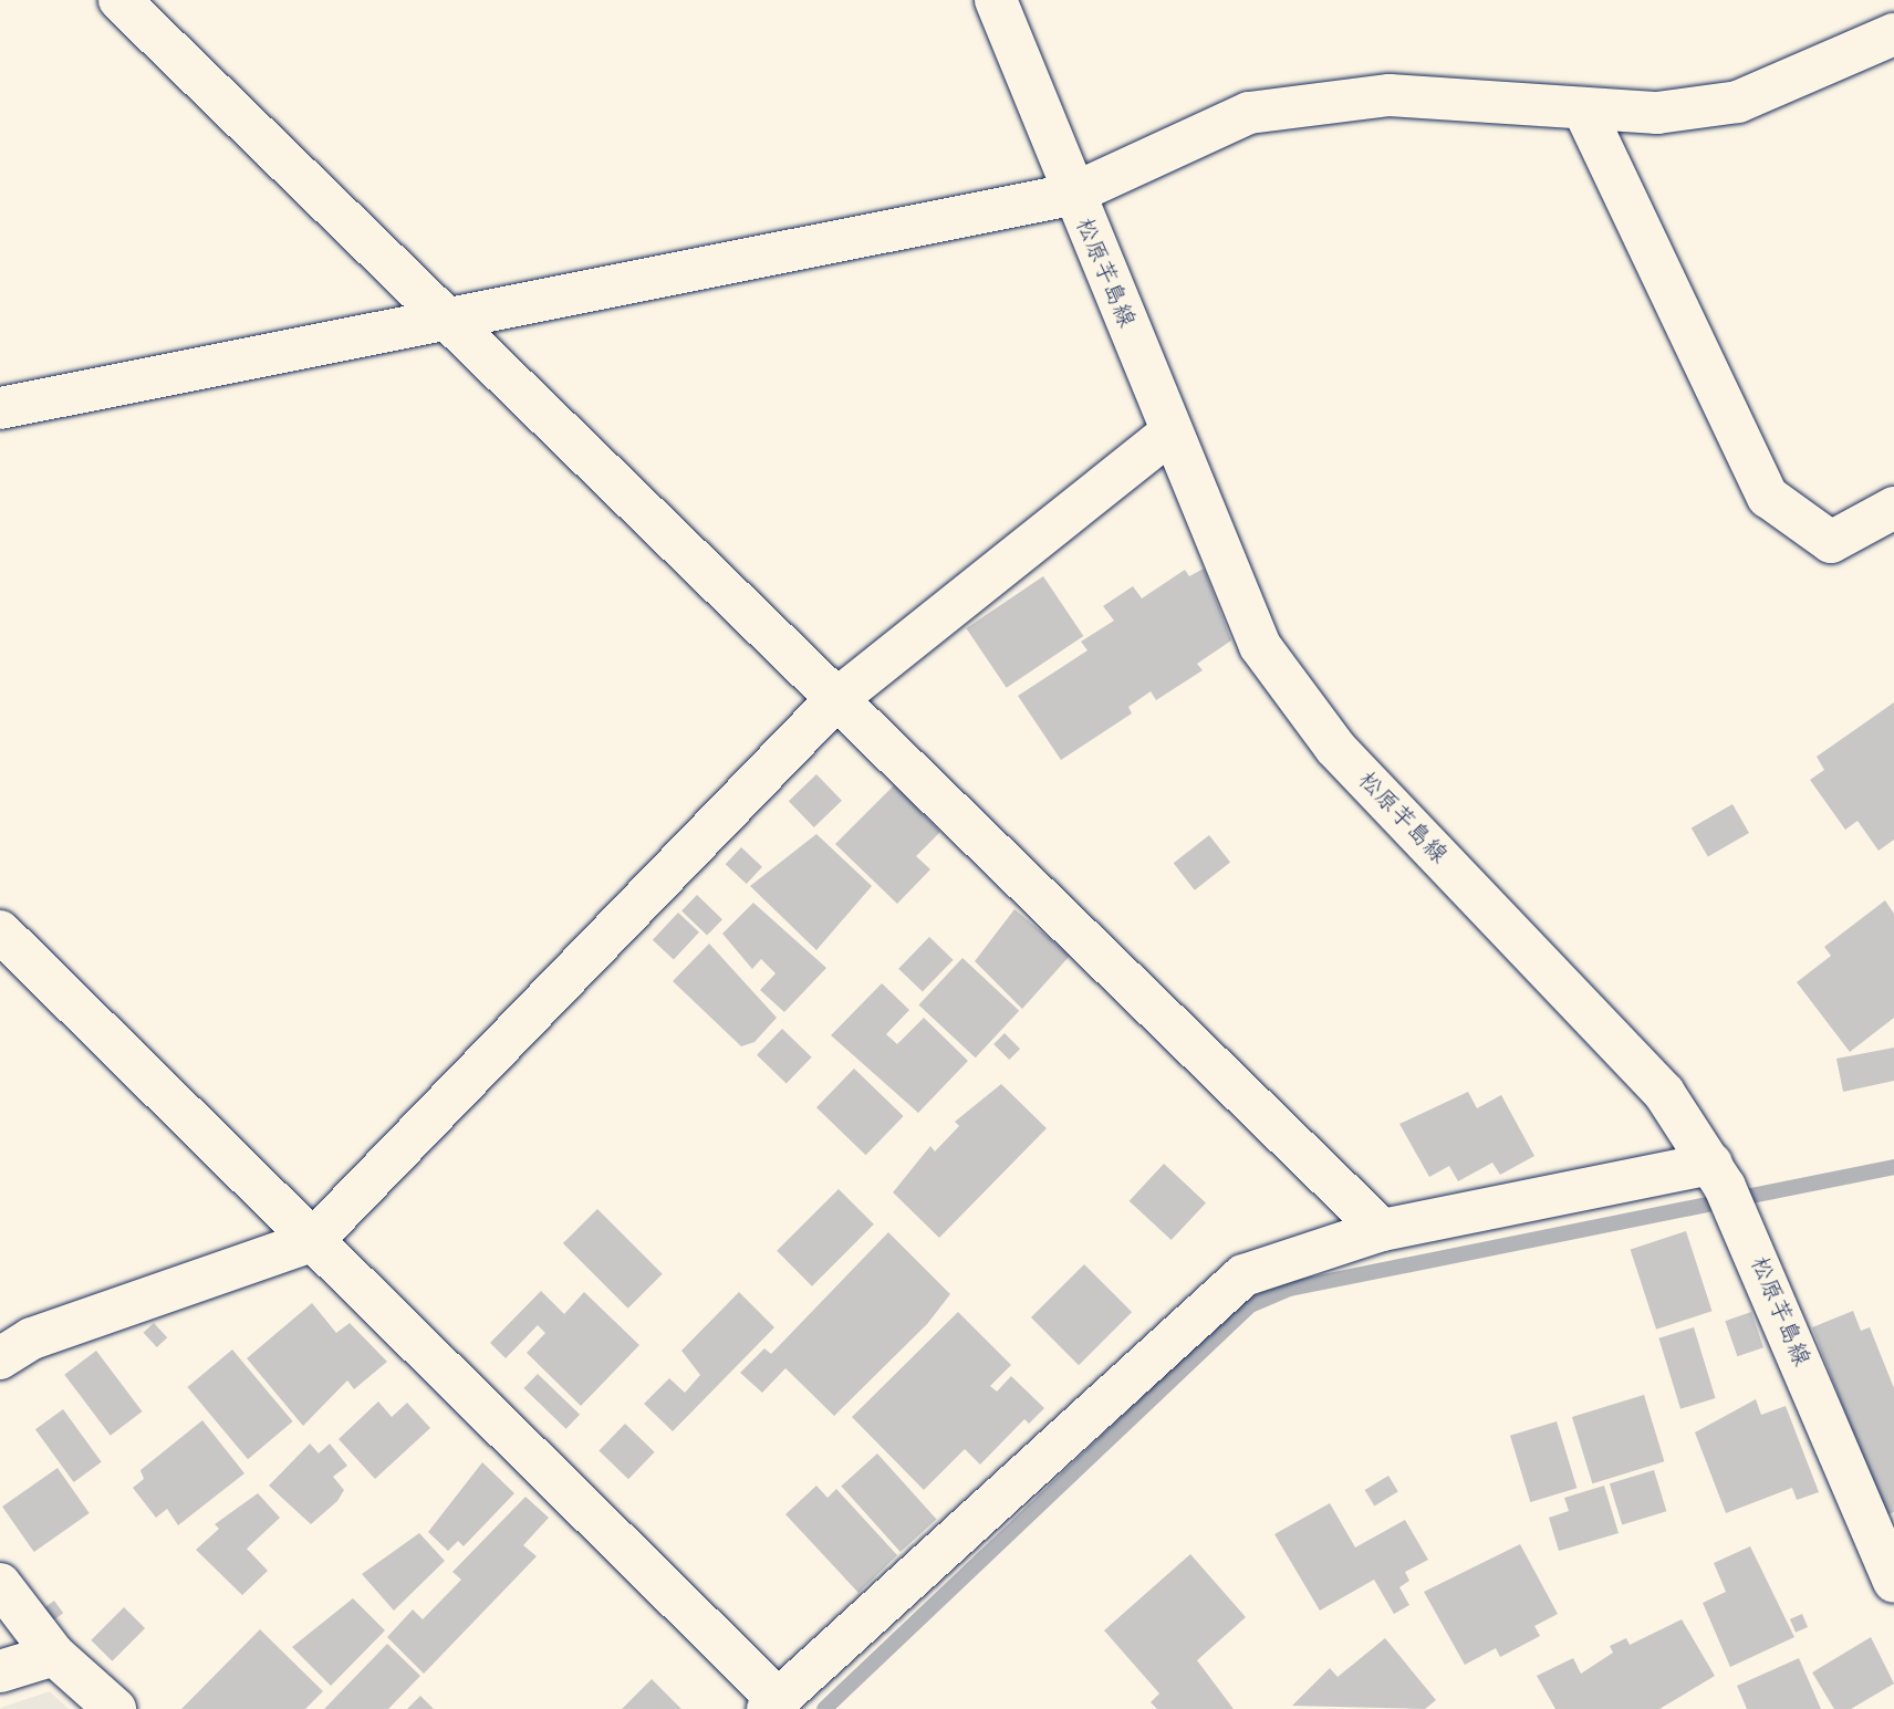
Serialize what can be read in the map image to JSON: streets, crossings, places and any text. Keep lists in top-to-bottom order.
{
  "streets": {
    "street": ["松原芋島線"]
  }
}
